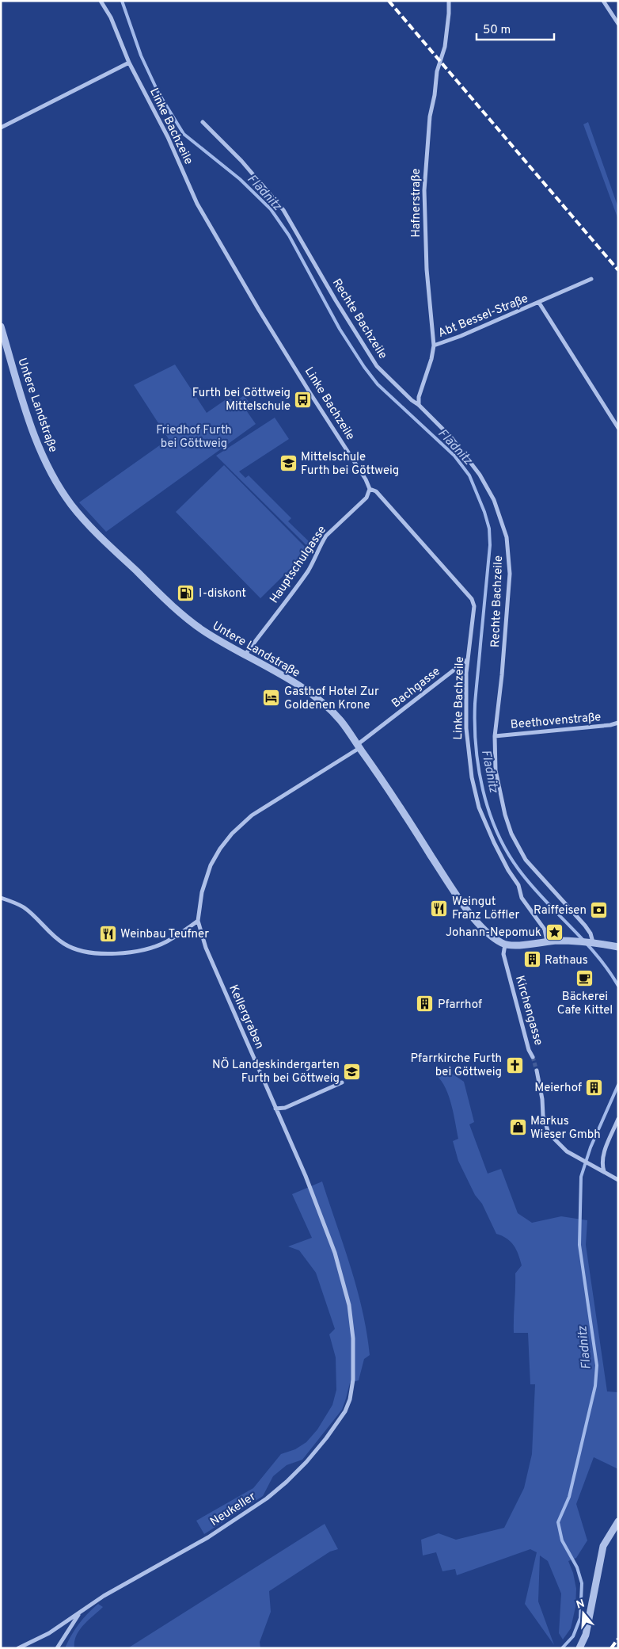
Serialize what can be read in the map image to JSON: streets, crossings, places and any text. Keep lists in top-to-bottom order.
{
  "streets": {
    "street": [
      "Linke Bachzeile",
      "Hafnerstraße",
      "Abt Bessel-Straße",
      "Rechte Bachzeile",
      "Untere Landstraße",
      "Hauptschulgasse",
      "Bachgasse",
      "Beethovenstraße",
      "Kirchengasse",
      "Kellergraben",
      "Neukeller"
    ]
  },
  "crossings": [
    ["Linke Bachzeile", "Hauptschulgasse"],
    ["Linke Bachzeile", "Bachgasse"],
    ["Hafnerstraße", "Abt Bessel-Straße"],
    ["Hafnerstraße", "Rechte Bachzeile"],
    ["Rechte Bachzeile", "Beethovenstraße"],
    ["Untere Landstraße", "Hauptschulgasse"],
    ["Untere Landstraße", "Bachgasse"],
    ["Untere Landstraße", "Kirchengasse"],
    ["Untere Landstraße", "Kellergraben"],
    ["Bachgasse", "Kellergraben"],
    ["Kellergraben", "Neukeller"]
  ],
  "water": ["Fladnitz"],
  "parks": ["Friedhof Furth bei Göttweig"],
  "places": {
    "bus stop": ["Furth bei Göttweig Mittelschule"],
    "school or university": ["Mittelschule Furth bei Göttweig", "NÖ Landeskindergarten Furth bei Göttweig"],
    "fuel station": ["I-diskont"],
    "hotel": ["Gasthof Hotel Zur Goldenen Krone"],
    "restaurant": ["Weingut Franz Löffler", "Weinbau Teufner"],
    "bank": ["Raiffeisen"],
    "place": ["Johann-Nepomuk"],
    "building": ["Rathaus", "Pfarrhof", "Meierhof"],
    "cafe": ["Bäckerei Cafe Kittel"],
    "church": ["Pfarrkirche Furth bei Göttweig"],
    "shop": ["Markus Wieser Gmbh"]
  },
  "scale_bar": "50 m",
  "north": "top"
}
